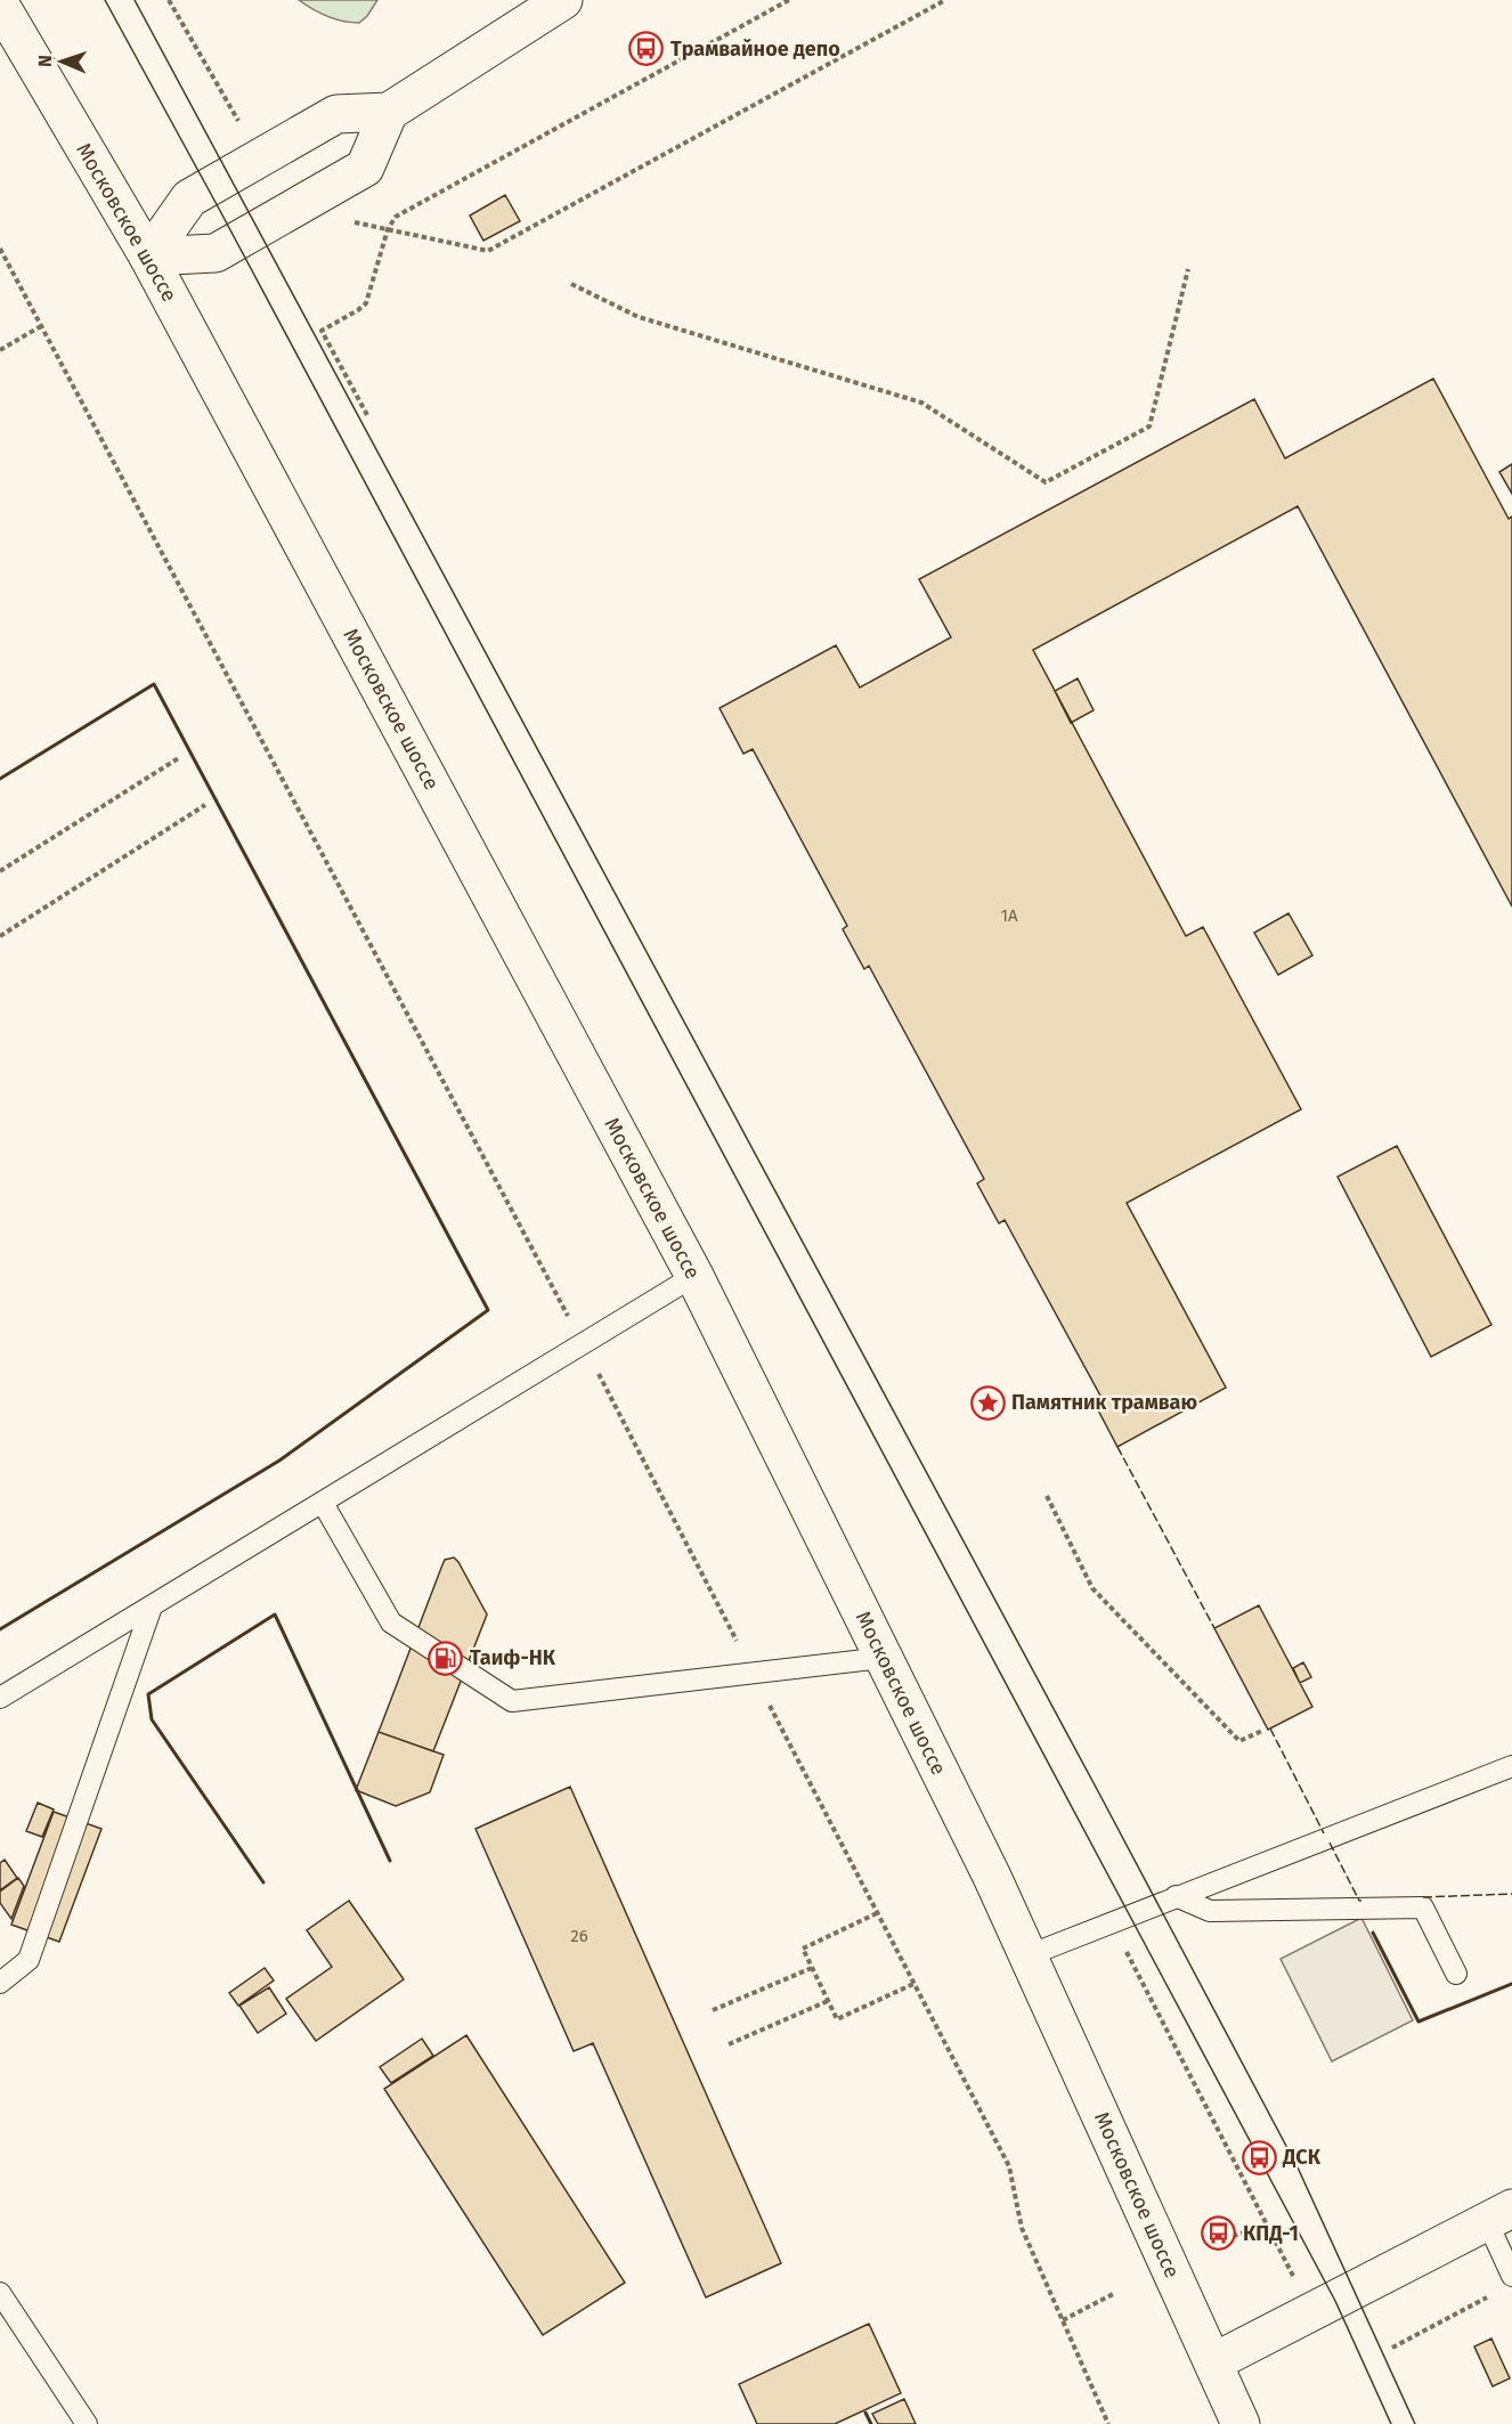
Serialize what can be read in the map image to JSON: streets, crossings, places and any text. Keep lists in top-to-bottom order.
{
  "streets": {
    "main road": ["Московское шоссе"]
  },
  "places": {
    "bus stop": ["Трамвайное депо", "ДСК", "КПД-1"],
    "place": ["Памятник трамваю"],
    "fuel station": ["Таиф-НК"]
  },
  "house_numbers": ["1А", "26"],
  "north": "left"
}
